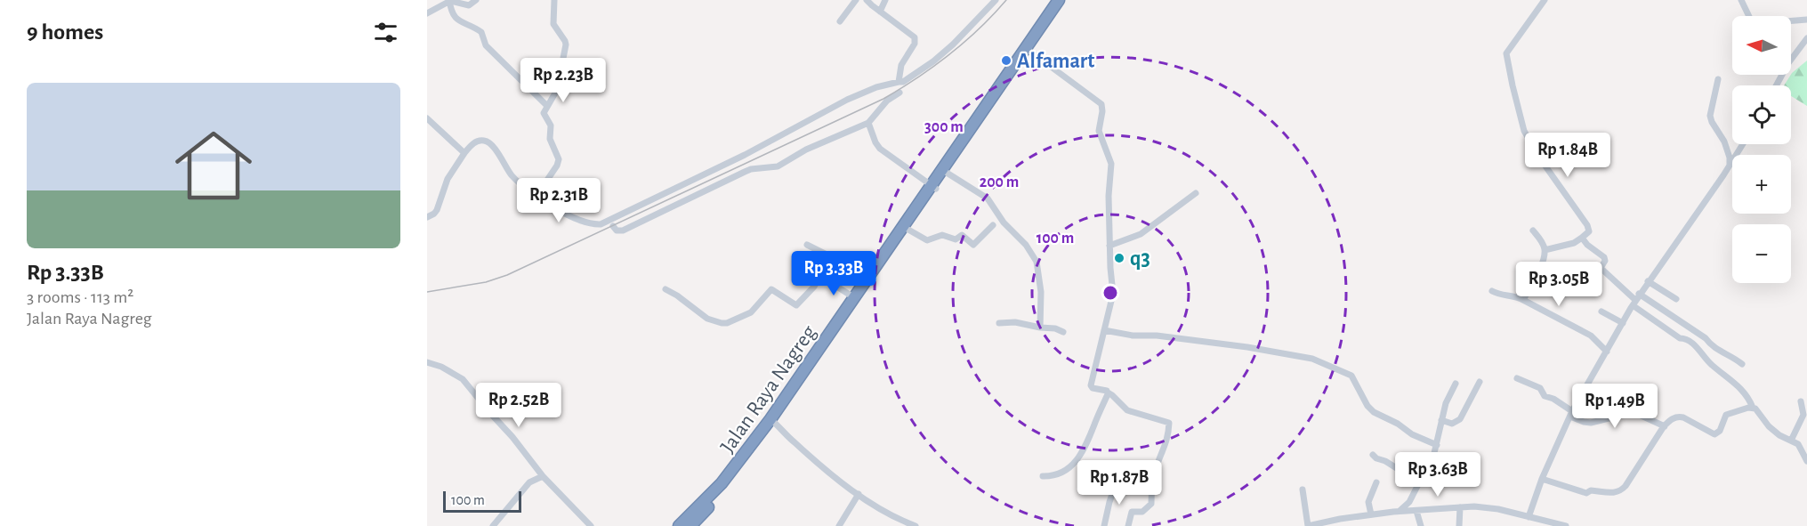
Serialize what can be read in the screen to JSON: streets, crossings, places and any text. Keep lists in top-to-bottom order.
{
  "streets": {
    "highway": ["Jalan Raya Nagreg"]
  },
  "places": ["Alfamart", "q3"],
  "scale_bar": "100 m",
  "north": "left",
  "page": {
    "heading": "9 homes",
    "map_buttons": ["+", "−"],
    "price": [
      "Rp 2.23B",
      "Rp 1.84B",
      "Rp 2.31B",
      "Rp 3.33B",
      "Rp 3.05B",
      "Rp 2.52B",
      "Rp 1.49B",
      "Rp 3.63B",
      "Rp 1.87B"
    ],
    "list": [
      {
        "name": "Rp 3.33B",
        "note": "3 rooms · 113 m² · Jalan Raya Nagreg"
      }
    ],
    "scale": "100 m"
  },
  "rings": ["300 m", "200 m", "100 m"]
}
